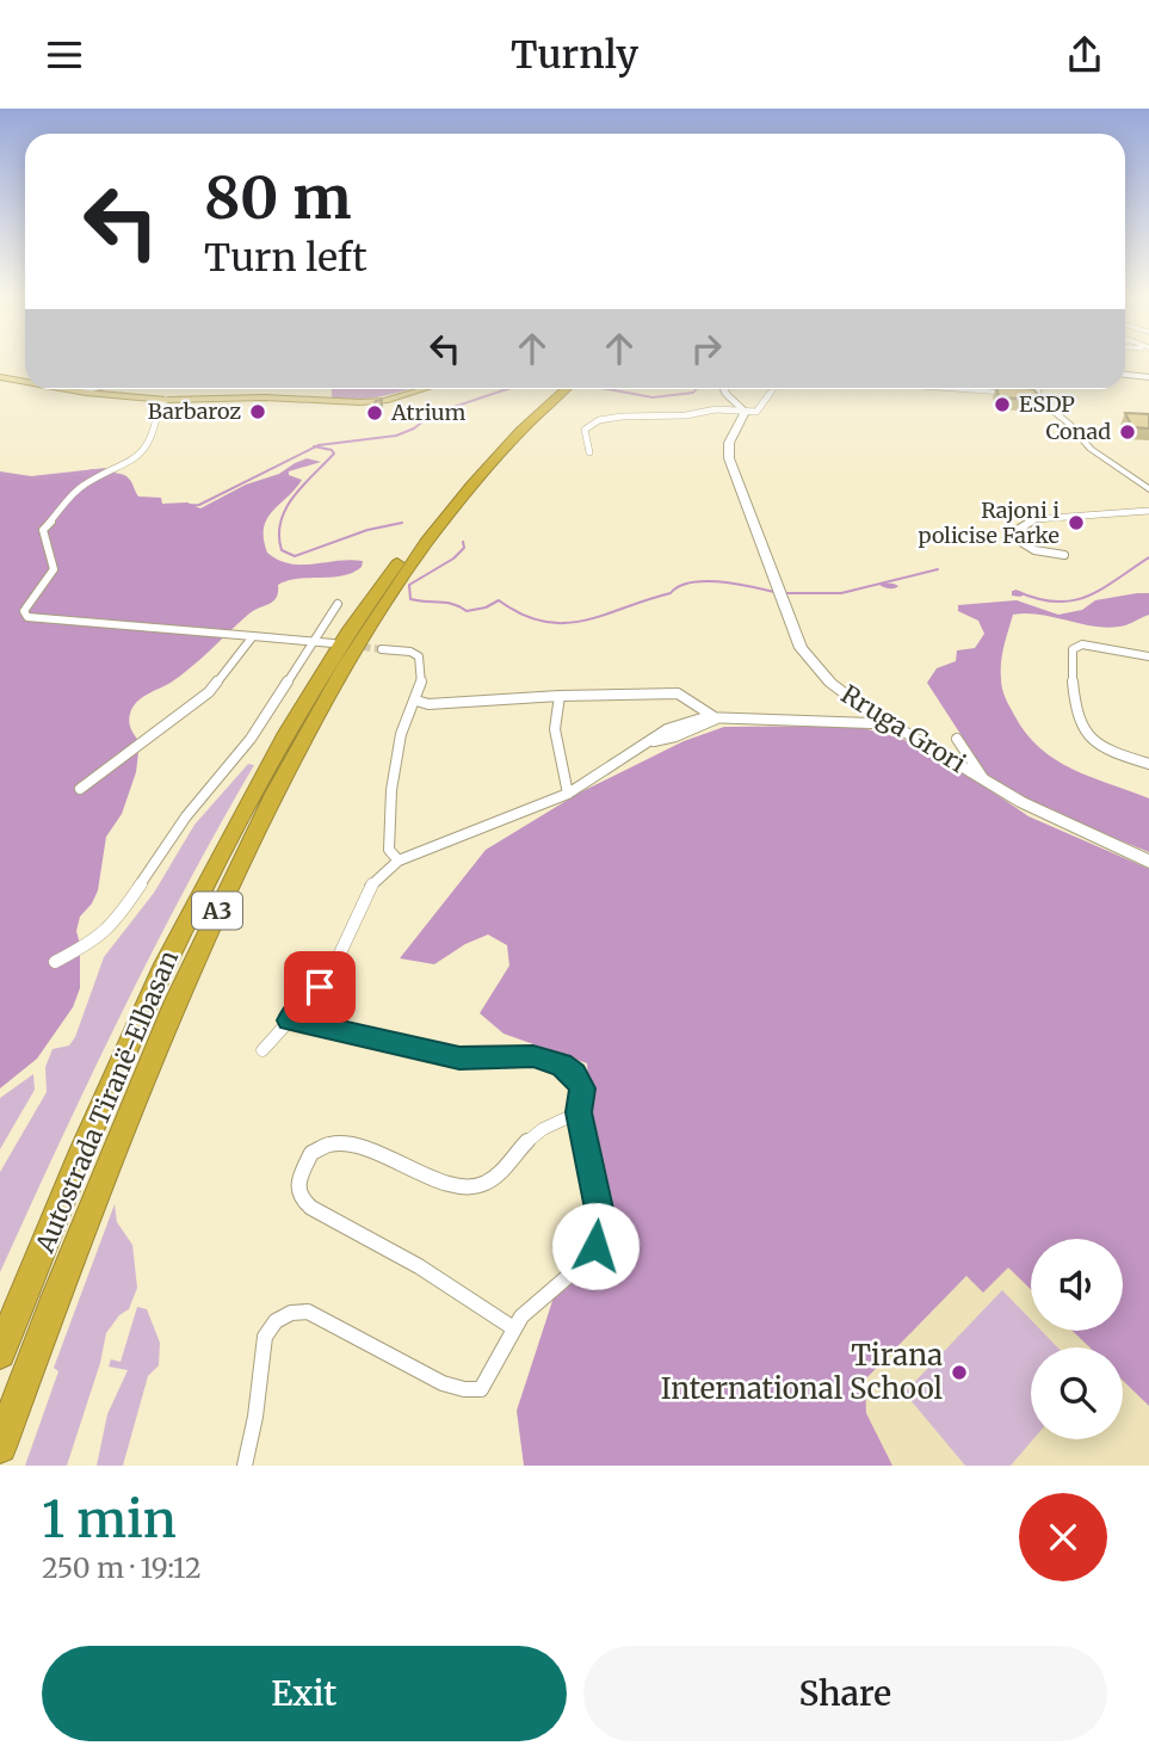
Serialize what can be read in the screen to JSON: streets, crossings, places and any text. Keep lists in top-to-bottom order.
{
  "streets": {
    "highway": ["A3", "Autostrada Tiranë-Elbasan"],
    "main road": ["Rruga Grori"]
  },
  "places": [
    "ESDP",
    "Barbaroz",
    "Atrium",
    "Conad",
    "Rajoni i policise Farke",
    "Tirana International School"
  ],
  "page": {
    "header": "Turnly",
    "turn": ["80 m", "Turn left"],
    "heading": ["1 min", "250 m · 19:12"],
    "buttons": ["Exit", "Share"]
  }
}
